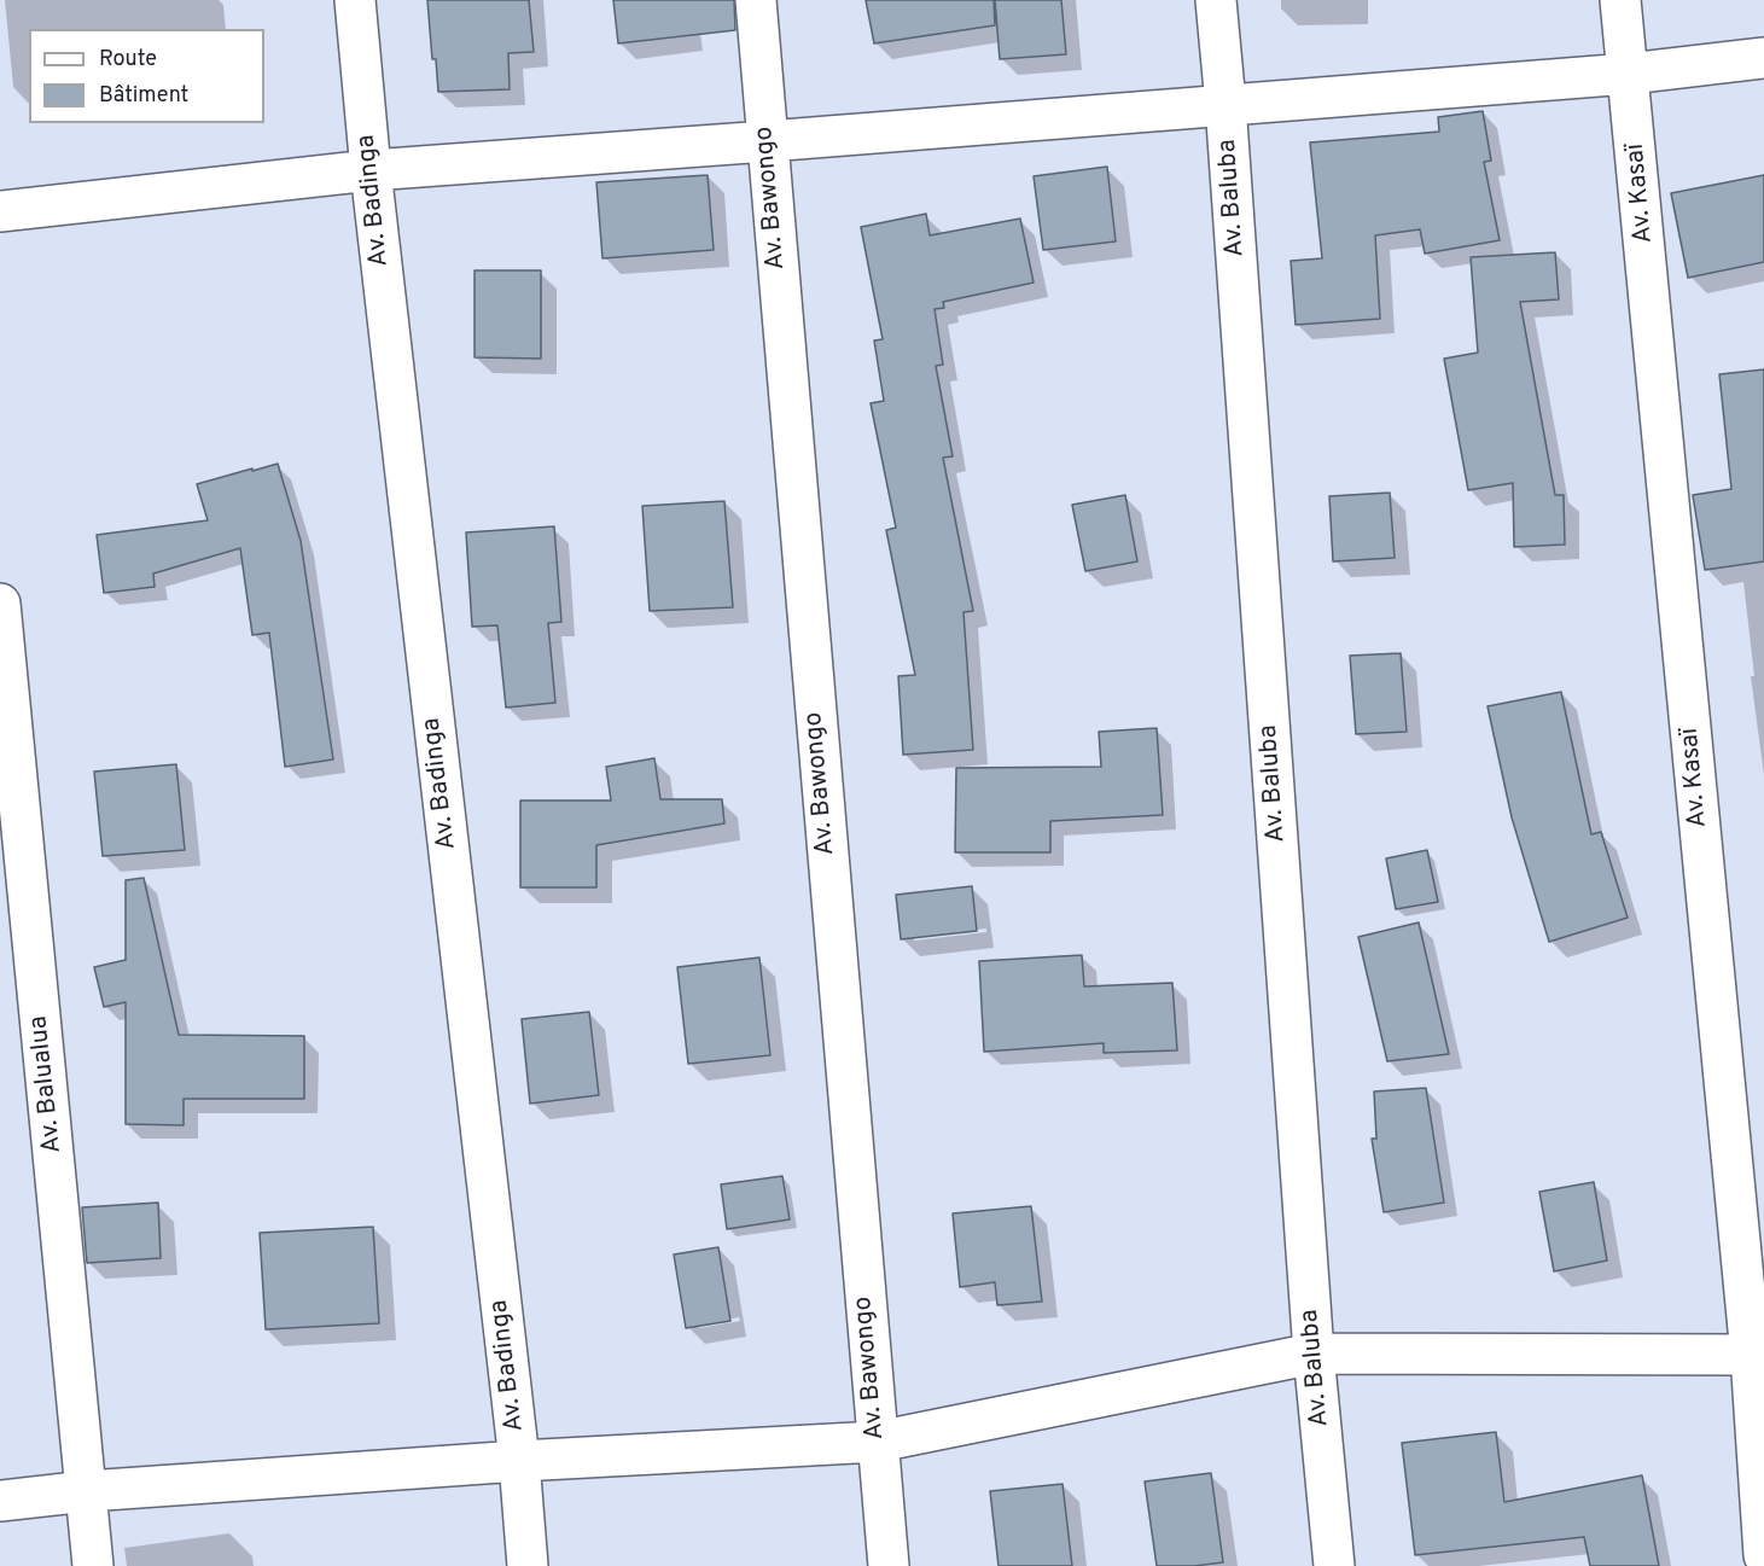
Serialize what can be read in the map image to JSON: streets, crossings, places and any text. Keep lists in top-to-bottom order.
{
  "streets": {
    "street": [
      "Av. Kasaï",
      "Av. Bawongo",
      "Av. Baluba",
      "Av. Badinga",
      "Av. Balualua"
    ]
  },
  "legend": ["Route", "Bâtiment"]
}
